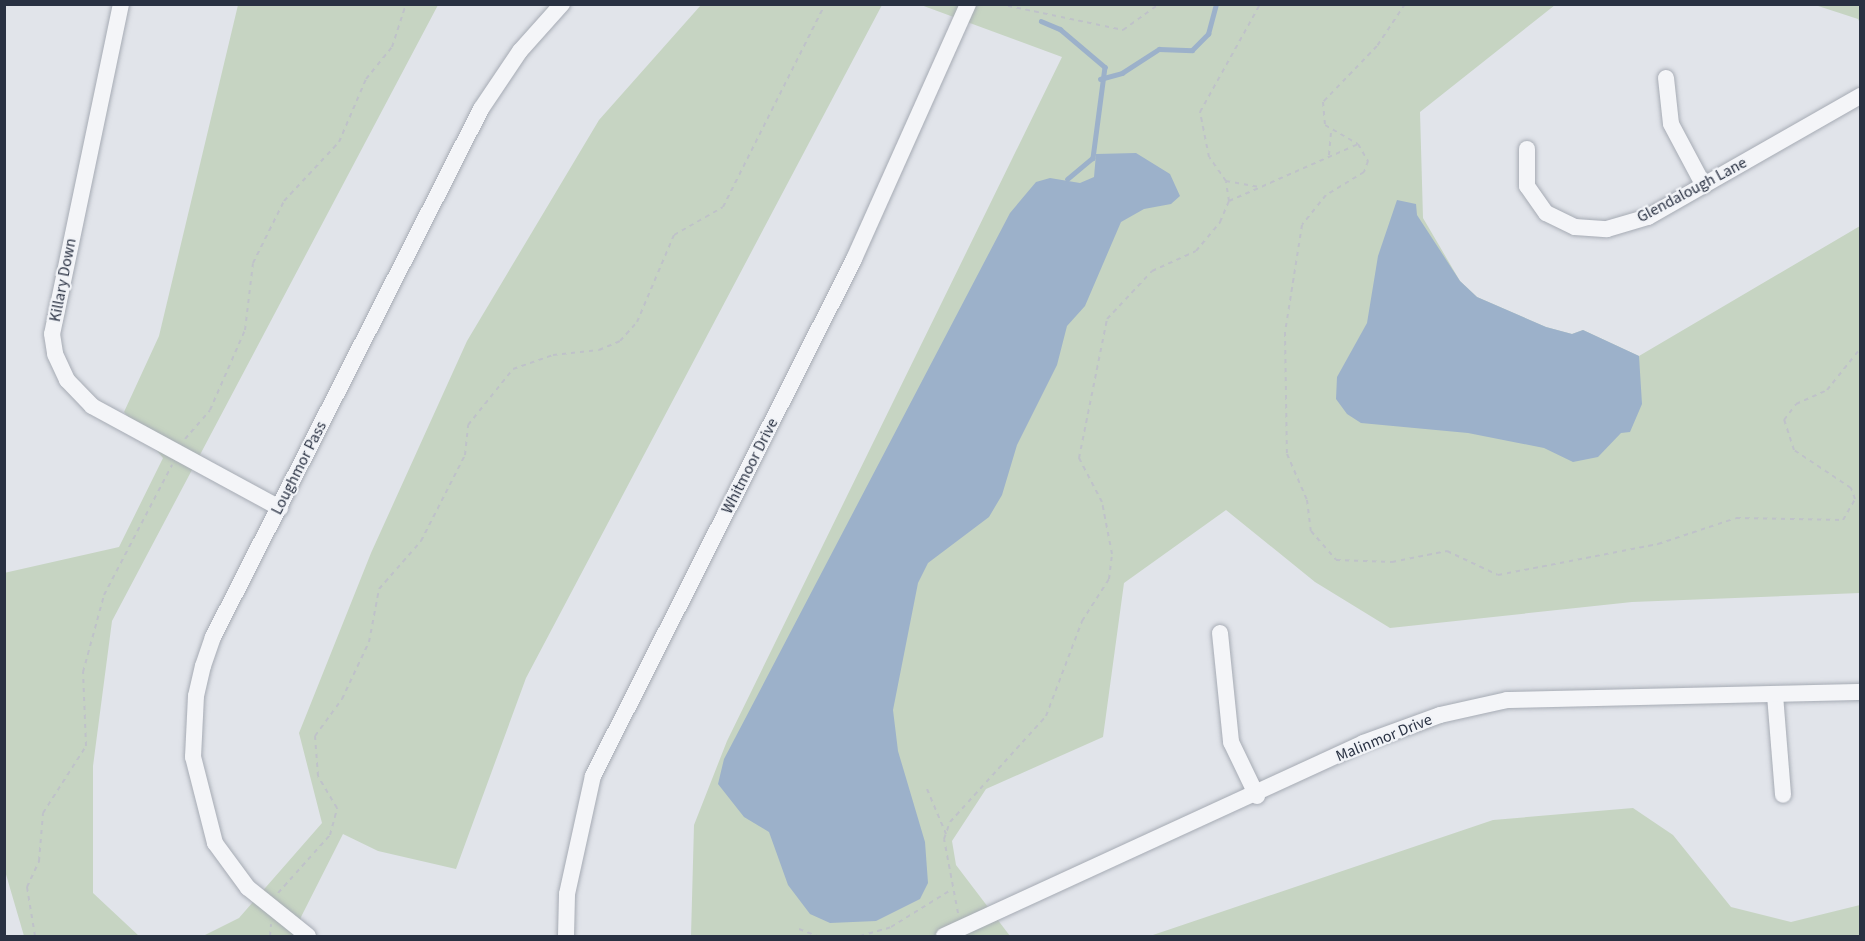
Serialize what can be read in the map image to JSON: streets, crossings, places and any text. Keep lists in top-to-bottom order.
{
  "streets": {
    "street": [
      "Glendalough Lane",
      "Killary Down",
      "Whitmoor Drive",
      "Loughmor Pass",
      "Malinmor Drive"
    ]
  },
  "crossings": [
    ["Killary Down", "Loughmor Pass"]
  ]
}
